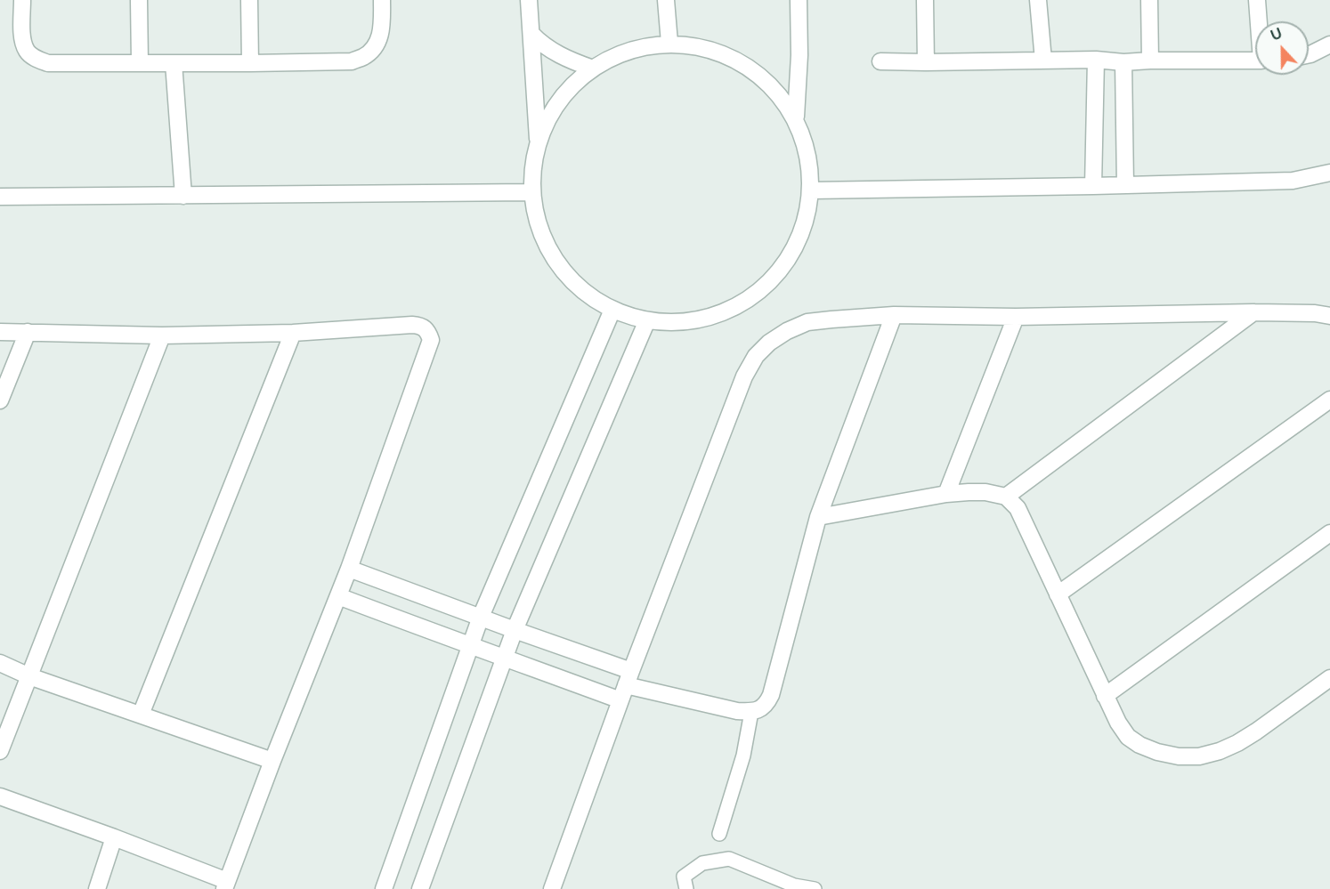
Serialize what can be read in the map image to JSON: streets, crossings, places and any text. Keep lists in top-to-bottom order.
{
  "north": "top"
}
